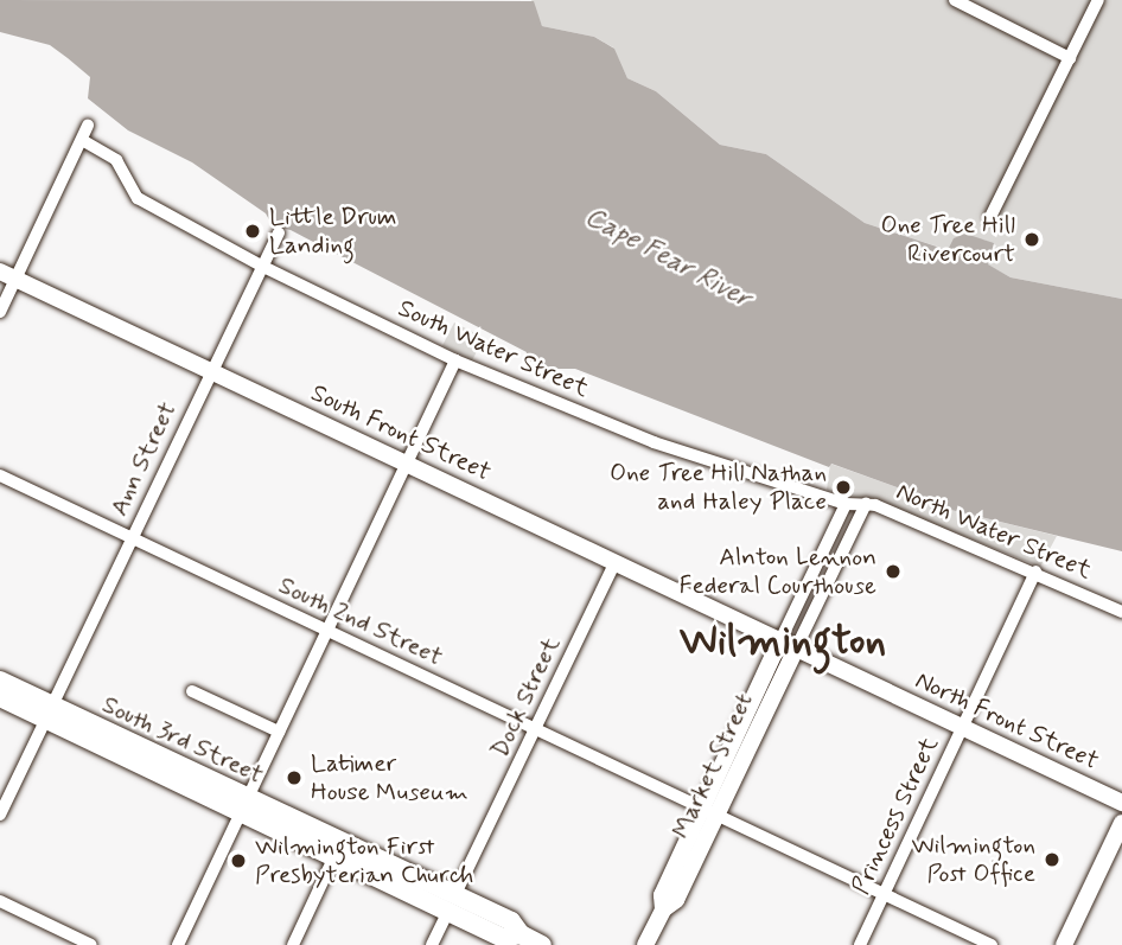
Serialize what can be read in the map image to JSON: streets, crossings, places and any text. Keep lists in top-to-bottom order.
{
  "streets": {
    "main road": [
      "South Front Street",
      "North Front Street",
      "South 3rd Street",
      "Market Street"
    ],
    "street": [
      "South Water Street",
      "Ann Street",
      "North Water Street",
      "South 2nd Street",
      "Dock Street",
      "Princess Street"
    ]
  },
  "crossings": [
    ["South Water Street", "Ann Street"],
    ["South Water Street", "North Water Street"],
    ["South Water Street", "Market Street"],
    ["South Front Street", "Ann Street"],
    ["South Front Street", "Dock Street"],
    ["South Front Street", "North Front Street"],
    ["South Front Street", "Market Street"],
    ["Ann Street", "South 2nd Street"],
    ["Ann Street", "South 3rd Street"],
    ["North Water Street", "Market Street"],
    ["North Water Street", "Princess Street"],
    ["South 2nd Street", "Dock Street"],
    ["South 2nd Street", "Market Street"],
    ["South 2nd Street", "Princess Street"],
    ["Dock Street", "South 3rd Street"],
    ["North Front Street", "Market Street"],
    ["North Front Street", "Princess Street"]
  ],
  "districts": ["Wilmington"],
  "water": ["Cape Fear River"],
  "places": [
    "Little Drum Landing",
    "One Tree Hill Rivercourt",
    "One Tree Hill Nathan and Haley Place",
    "Alnton Lennon Federal Courthouse",
    "Latimer House Museum",
    "Wilmington Post Office",
    "Wilmington First Presbyterian Church"
  ]
}
